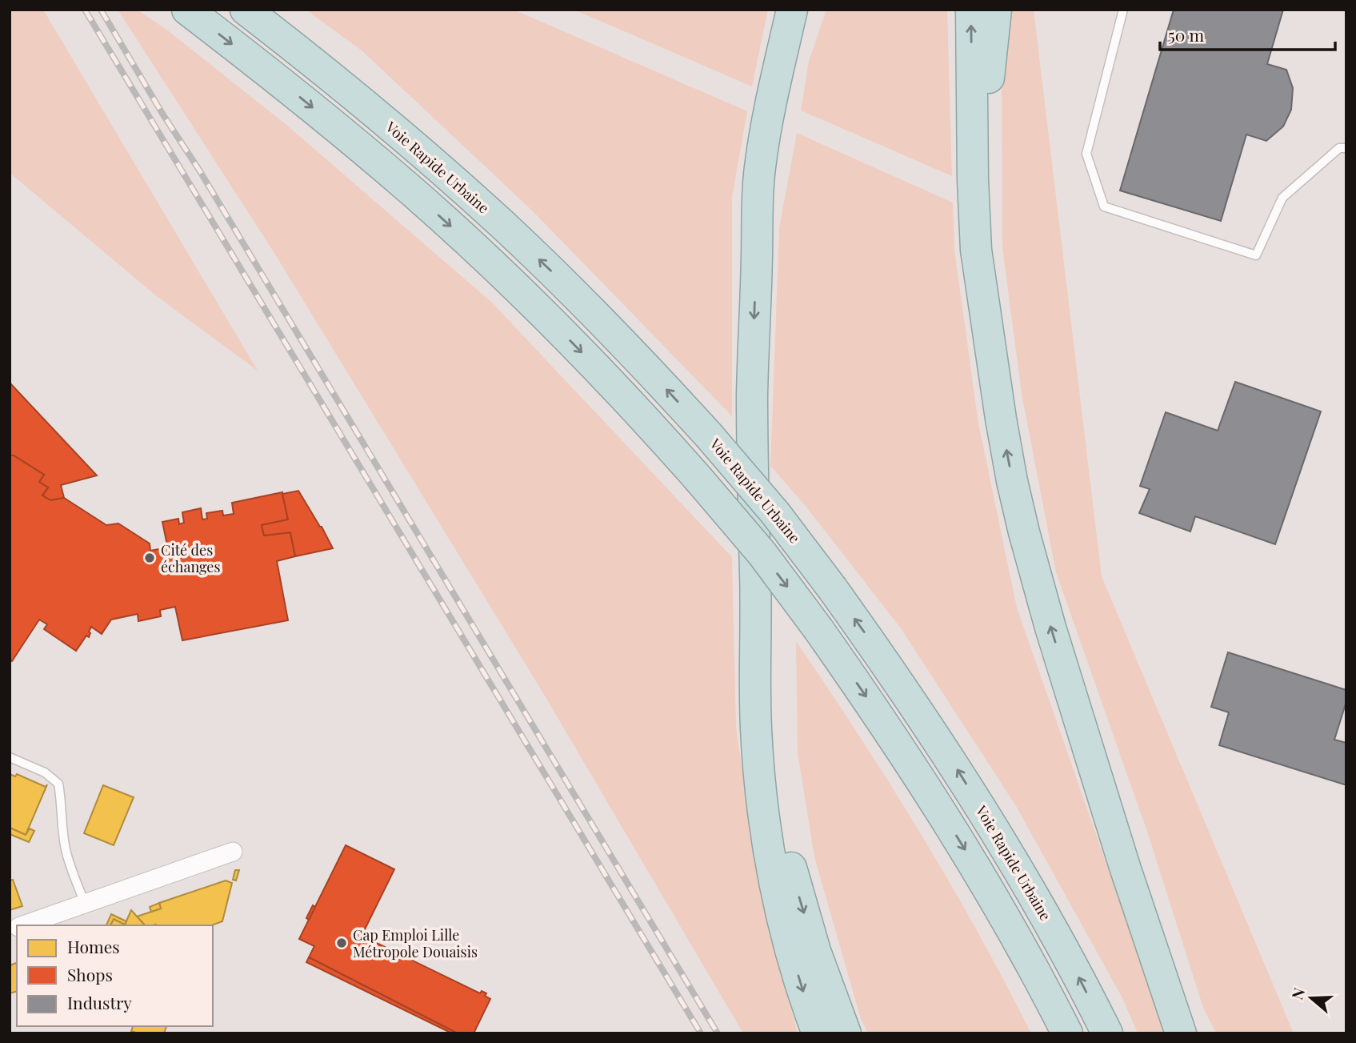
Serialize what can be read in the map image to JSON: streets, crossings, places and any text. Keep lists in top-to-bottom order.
{
  "streets": {
    "highway": ["Voie Rapide Urbaine"]
  },
  "places": ["Cité des échanges", "Cap Emploi Lille Métropole Douaisis"],
  "legend": ["Homes", "Shops", "Industry"],
  "scale_bar": "50 m",
  "north": "left"
}
